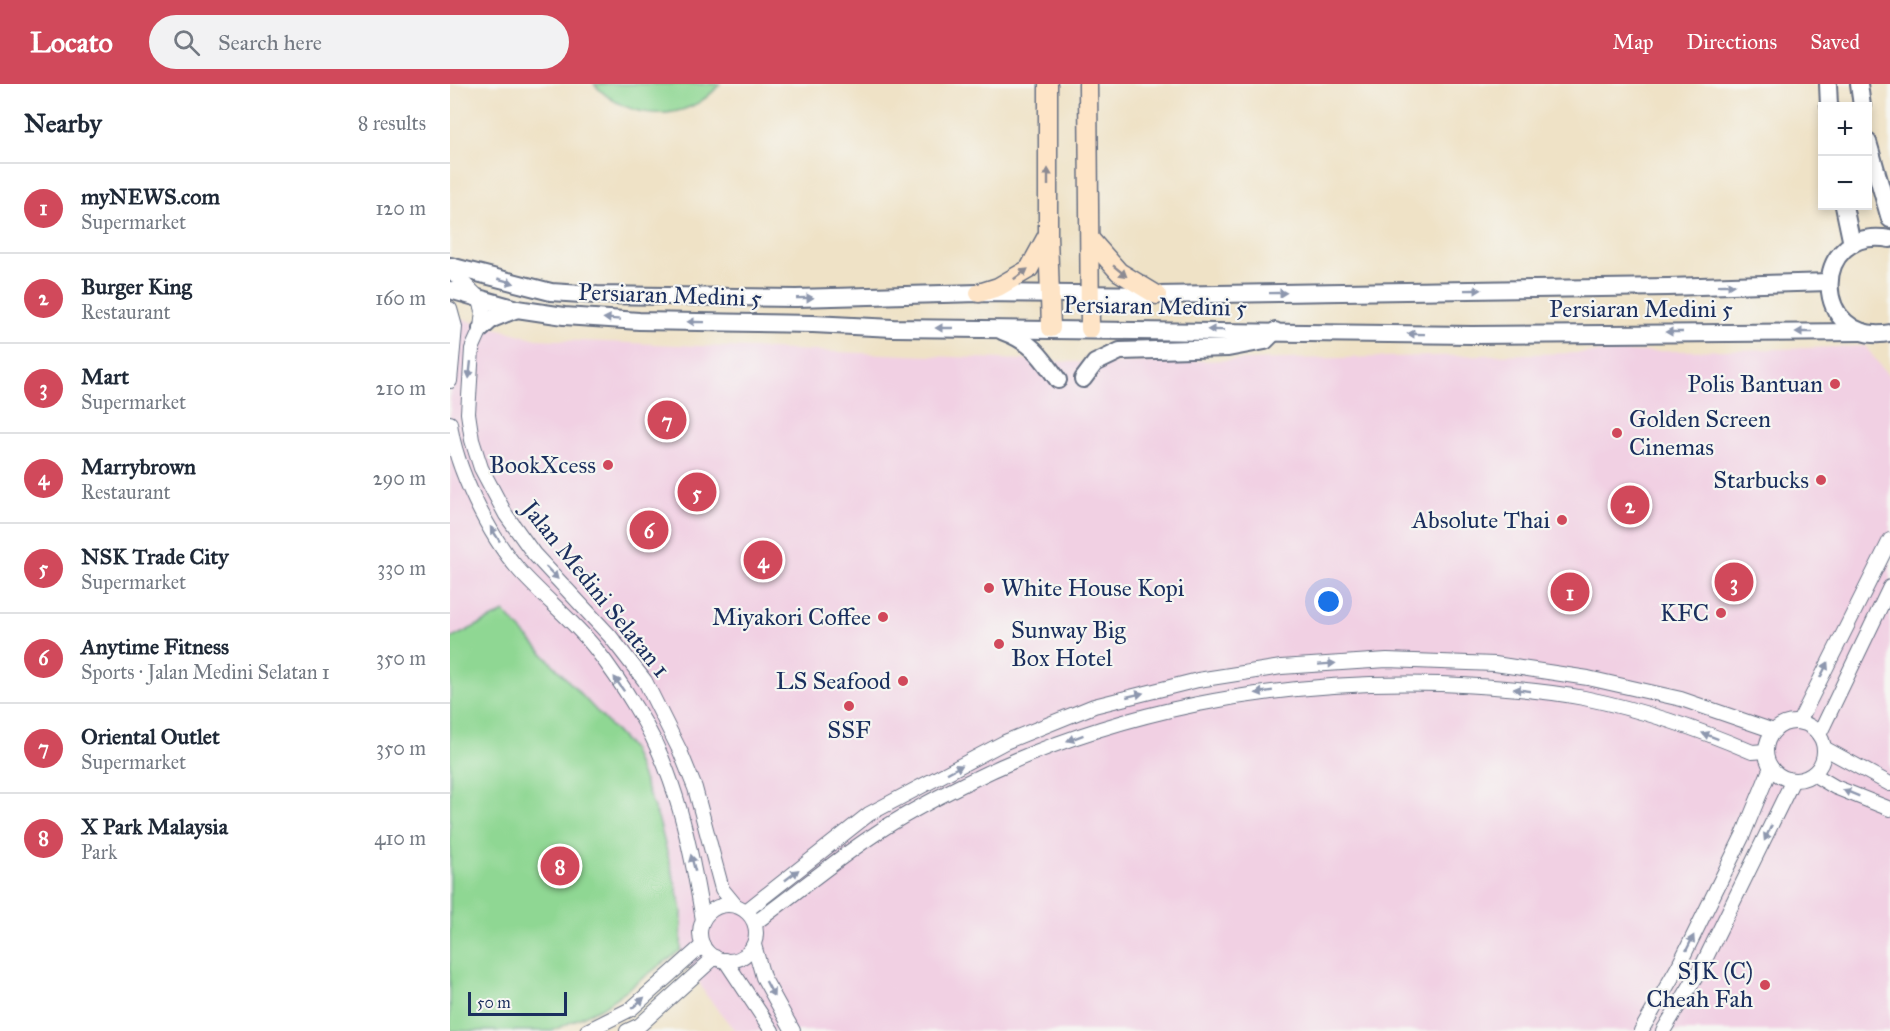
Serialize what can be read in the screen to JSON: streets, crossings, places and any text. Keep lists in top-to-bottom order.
{
  "streets": {
    "street": ["Persiaran Medini 5", "Jalan Medini Selatan 1"]
  },
  "crossings": [
    ["Persiaran Medini 5", "Jalan Medini Selatan 1"]
  ],
  "places": [
    "Polis Bantuan",
    "Golden Screen Cinemas",
    "BookXcess",
    "Starbucks",
    "Absolute Thai",
    "White House Kopi",
    "KFC",
    "Miyakori Coffee",
    "Sunway Big Box Hotel",
    "LS Seafood",
    "SSF",
    "SJK (C) Cheah Fah"
  ],
  "scale_bar": "50 m",
  "page": {
    "header": "Locato",
    "search": "Search here",
    "nav": ["Map", "Directions", "Saved"],
    "heading": ["Nearby", "8 results"],
    "map_buttons": ["+", "−"],
    "list": [
      {
        "mark": "1",
        "name": "myNEWS.com",
        "note": "Supermarket",
        "value": "120 m"
      },
      {
        "mark": "2",
        "name": "Burger King",
        "note": "Restaurant",
        "value": "160 m"
      },
      {
        "mark": "3",
        "name": "Mart",
        "note": "Supermarket",
        "value": "210 m"
      },
      {
        "mark": "4",
        "name": "Marrybrown",
        "note": "Restaurant",
        "value": "290 m"
      },
      {
        "mark": "5",
        "name": "NSK Trade City",
        "note": "Supermarket",
        "value": "330 m"
      },
      {
        "mark": "6",
        "name": "Anytime Fitness",
        "note": "Sports · Jalan Medini Selatan 1",
        "value": "350 m"
      },
      {
        "mark": "7",
        "name": "Oriental Outlet",
        "note": "Supermarket",
        "value": "350 m"
      },
      {
        "mark": "8",
        "name": "X Park Malaysia",
        "note": "Park",
        "value": "410 m"
      }
    ],
    "pins": [
      "7",
      "5",
      "2",
      "6",
      "4",
      "3",
      "1",
      "8"
    ],
    "scale": "50 m"
  }
}
